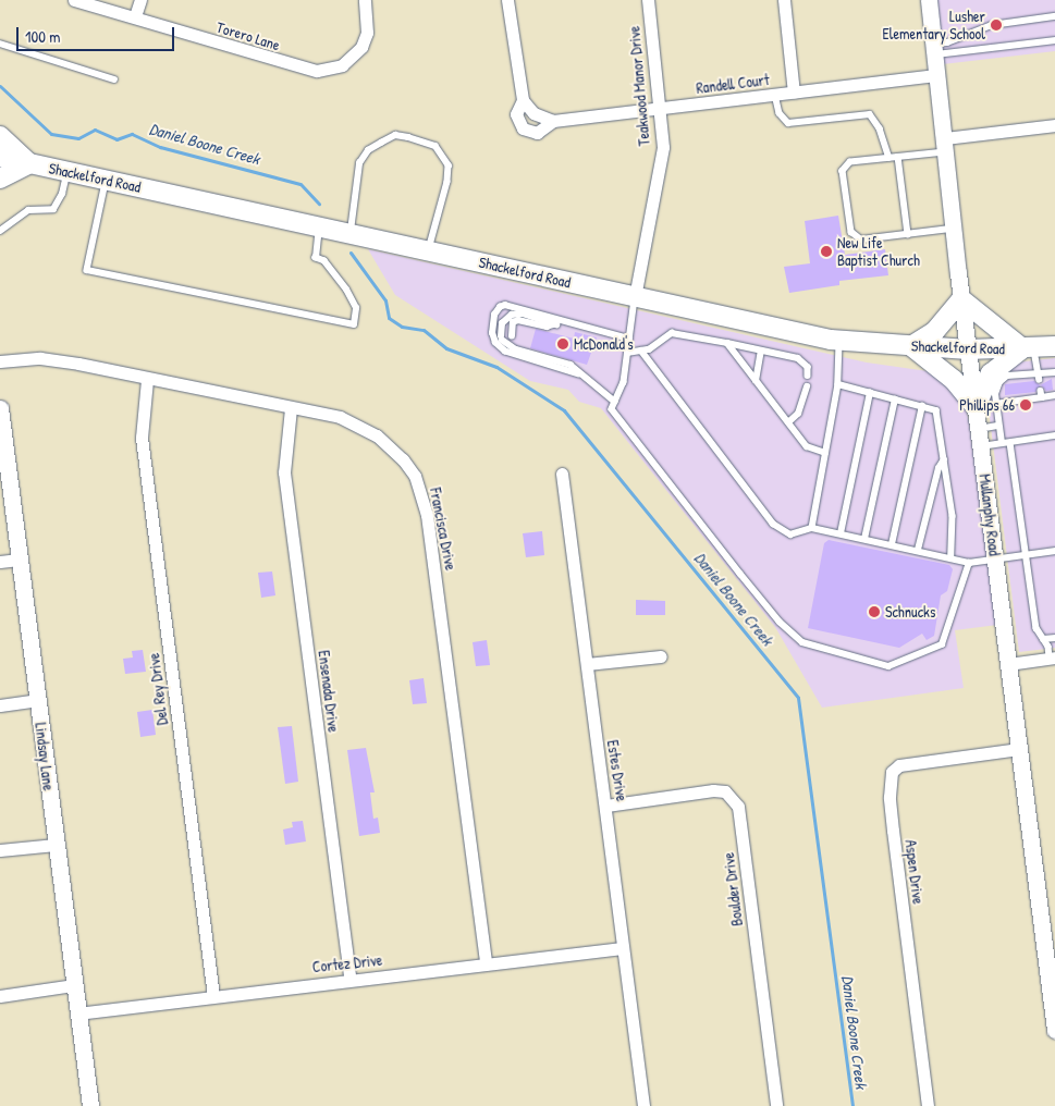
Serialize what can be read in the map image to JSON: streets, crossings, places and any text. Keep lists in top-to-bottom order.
{
  "streets": {
    "main road": ["Shackelford Road"],
    "street": [
      "Torero Lane",
      "Randell Court",
      "Teakwood Manor Drive",
      "Mullanphy Road",
      "Francisca Drive",
      "Del Rey Drive",
      "Ensenada Drive",
      "Lindsay Lane",
      "Estes Drive",
      "Aspen Drive",
      "Boulder Drive",
      "Cortez Drive"
    ]
  },
  "crossings": [
    ["Randell Court", "Teakwood Manor Drive"],
    ["Randell Court", "Mullanphy Road"],
    ["Teakwood Manor Drive", "Shackelford Road"],
    ["Shackelford Road", "Mullanphy Road"],
    ["Mullanphy Road", "Aspen Drive"],
    ["Francisca Drive", "Del Rey Drive"],
    ["Francisca Drive", "Ensenada Drive"],
    ["Francisca Drive", "Cortez Drive"],
    ["Del Rey Drive", "Cortez Drive"],
    ["Ensenada Drive", "Cortez Drive"],
    ["Lindsay Lane", "Cortez Drive"],
    ["Estes Drive", "Boulder Drive"],
    ["Estes Drive", "Cortez Drive"]
  ],
  "water": ["Daniel Boone Creek"],
  "places": [
    "Lusher Elementary School",
    "New Life Baptist Church",
    "McDonald's",
    "Phillips 66",
    "Schnucks"
  ],
  "scale_bar": "100 m"
}
